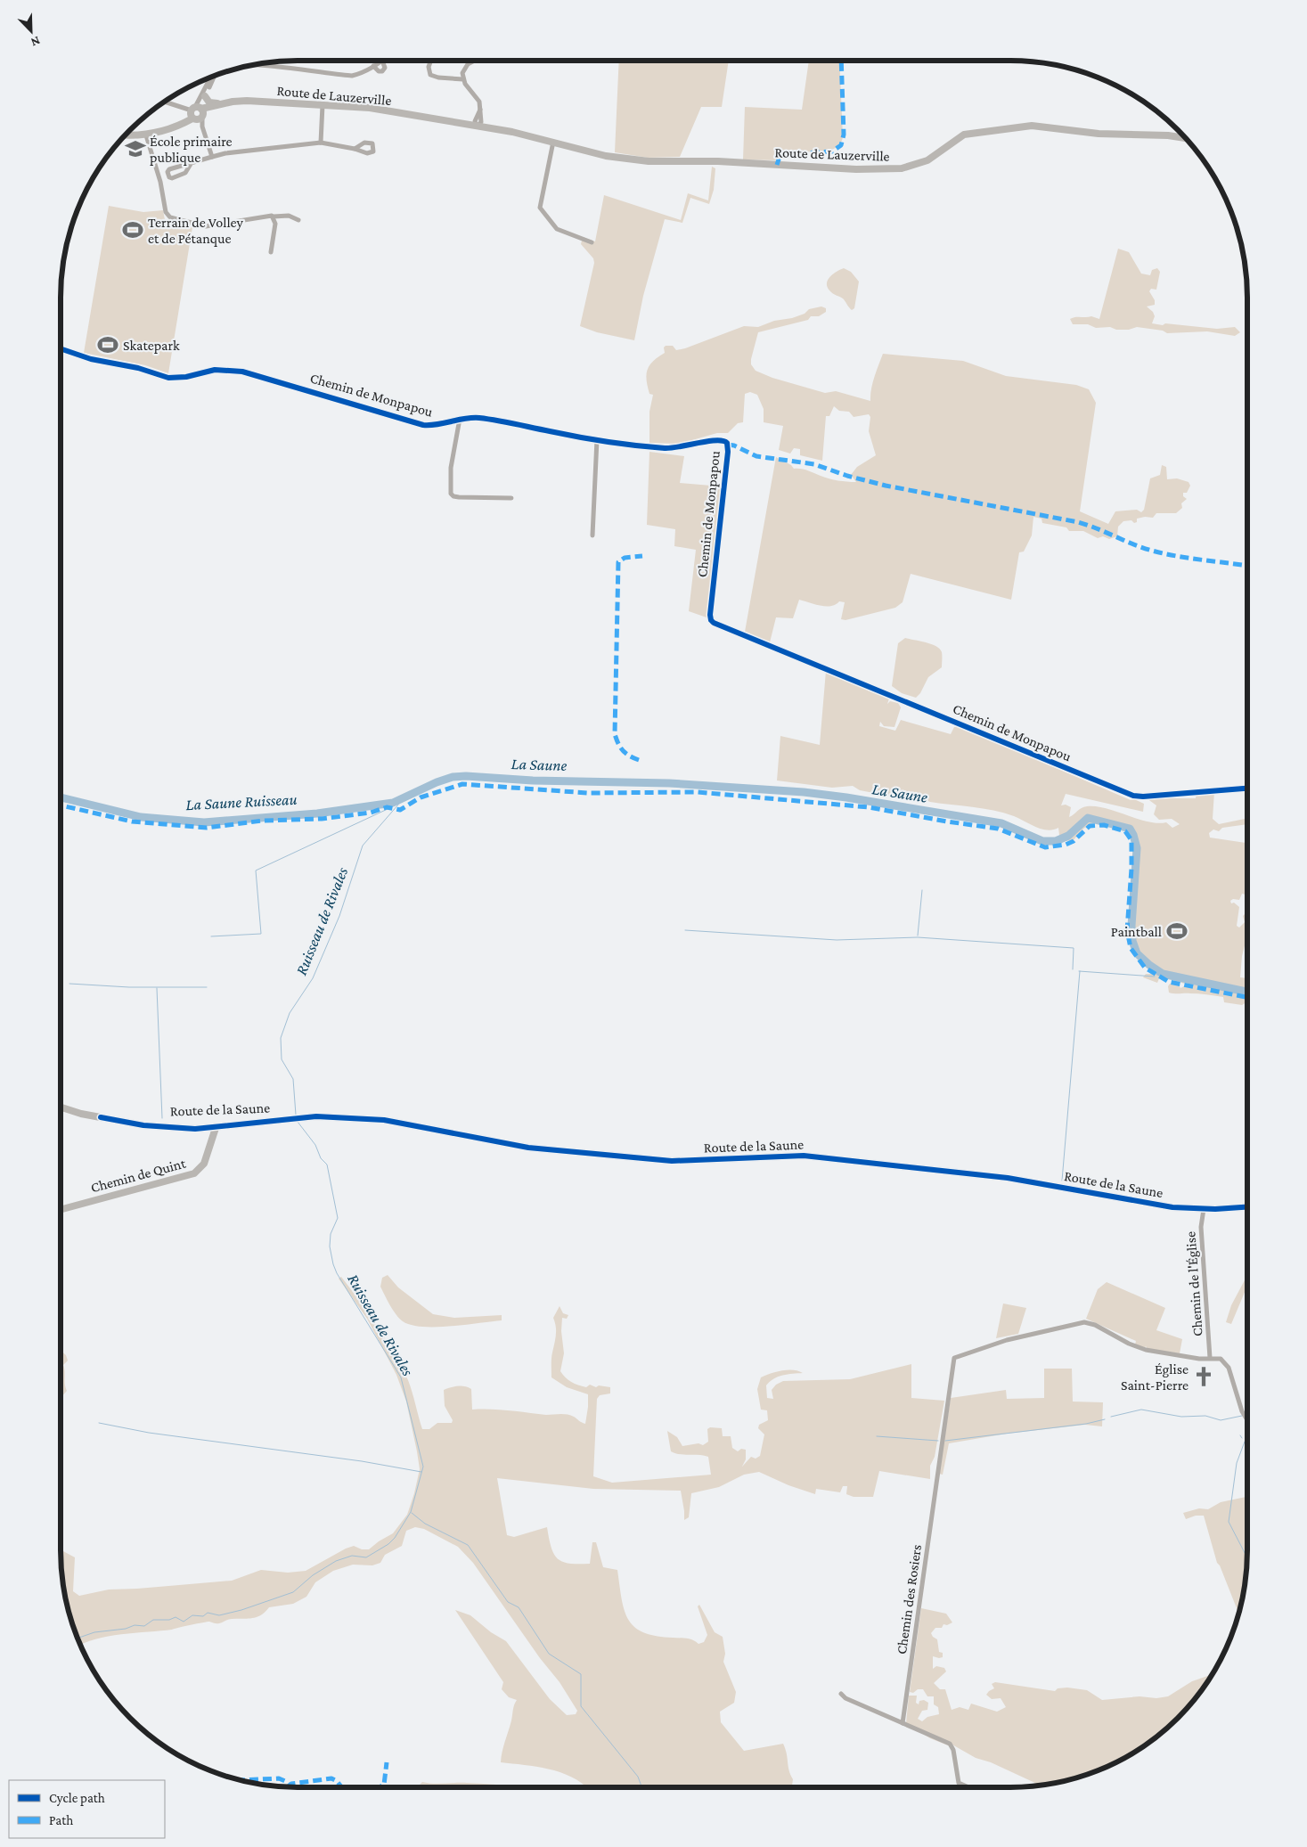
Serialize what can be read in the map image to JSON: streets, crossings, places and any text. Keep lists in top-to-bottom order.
{
  "streets": {
    "street": [
      "Route de Lauzerville",
      "Chemin de Monpapou",
      "Route de la Saune",
      "Chemin de Quint",
      "Chemin de l'Église",
      "Chemin des Rosiers"
    ]
  },
  "crossings": [
    ["Route de la Saune", "Chemin de Quint"],
    ["Route de la Saune", "Chemin de l'Église"],
    ["Chemin de l'Église", "Chemin des Rosiers"]
  ],
  "water": ["La Saune", "La Saune Ruisseau", "Ruisseau de Rivales"],
  "places": {
    "school or university": ["École primaire publique"],
    "sports": ["Terrain de Volley et de Pétanque", "Skatepark", "Paintball"],
    "church": ["Église Saint-Pierre"]
  },
  "legend": ["Cycle path", "Path"],
  "north": "bottom right"
}
